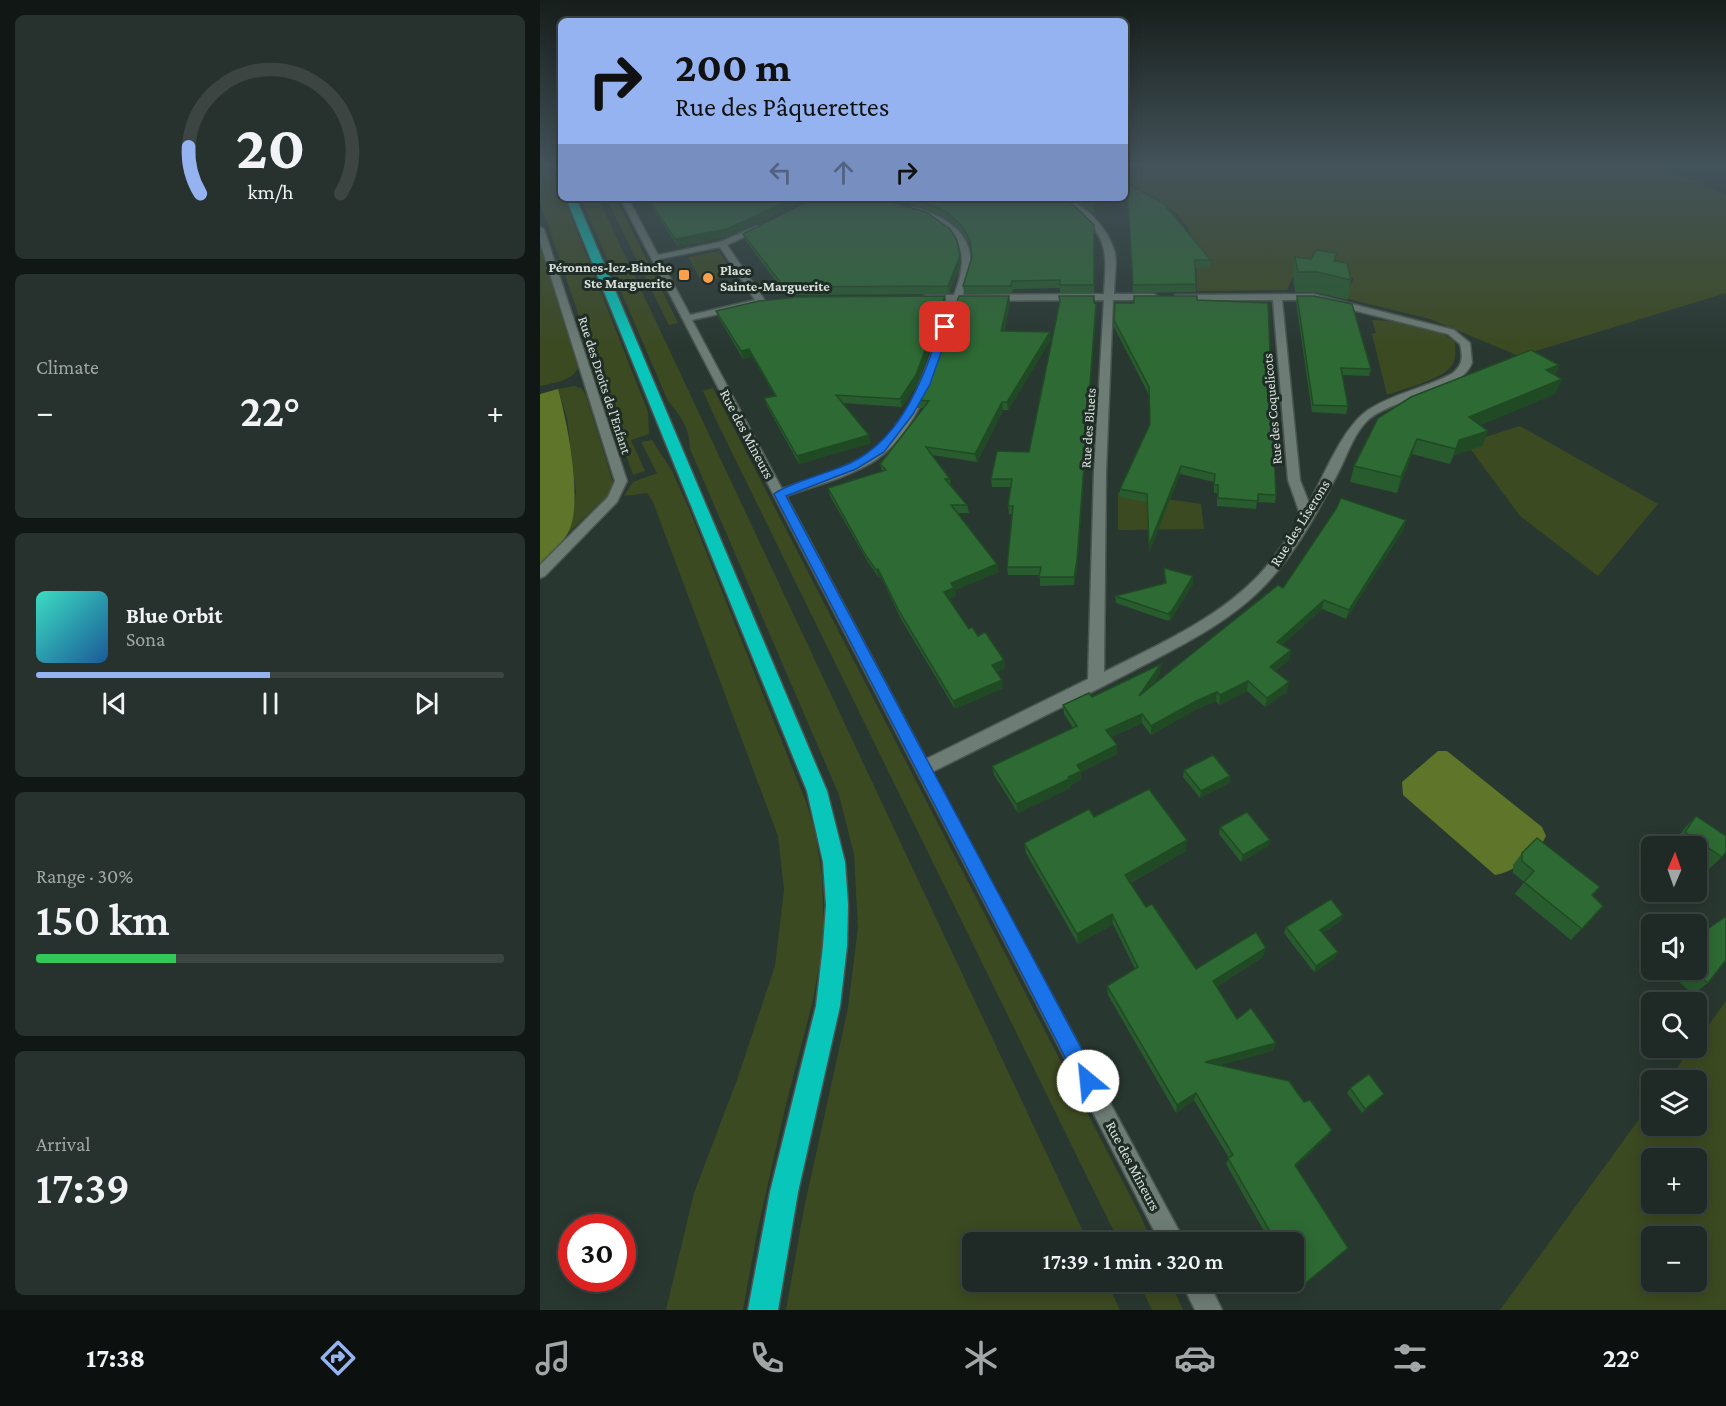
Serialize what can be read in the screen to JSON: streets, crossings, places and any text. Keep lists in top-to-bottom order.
{
  "streets": {
    "street": [
      "Rue des Droits de l'Enfant",
      "Rue des Coquelicots",
      "Rue des Bluets",
      "Rue des Mineurs",
      "Rue des Liserons"
    ]
  },
  "crossings": [
    ["Rue des Coquelicots", "Rue des Liserons"],
    ["Rue des Bluets", "Rue des Liserons"],
    ["Rue des Mineurs", "Rue des Liserons"]
  ],
  "places": {
    "transit": ["Péronnes-lez-Binche Ste Marguerite"],
    "other": ["Place Sainte-Marguerite"]
  },
  "north": "top",
  "page": {
    "turn": ["200 m", "Rue des Pâquerettes"],
    "tile": [
      "Climate",
      ["Range · 30%", "150 km"],
      ["Arrival", "17:39"]
    ],
    "heat": ["−", "22°", "+"],
    "song": ["Blue Orbit", "Sona"],
    "map_buttons": ["+", "−"],
    "limit": "30",
    "trip": "17:39 · 1 min · 320 m",
    "tabs": ["17:38", "22°"],
    "gauge": ["20", "km/h"]
  }
}
